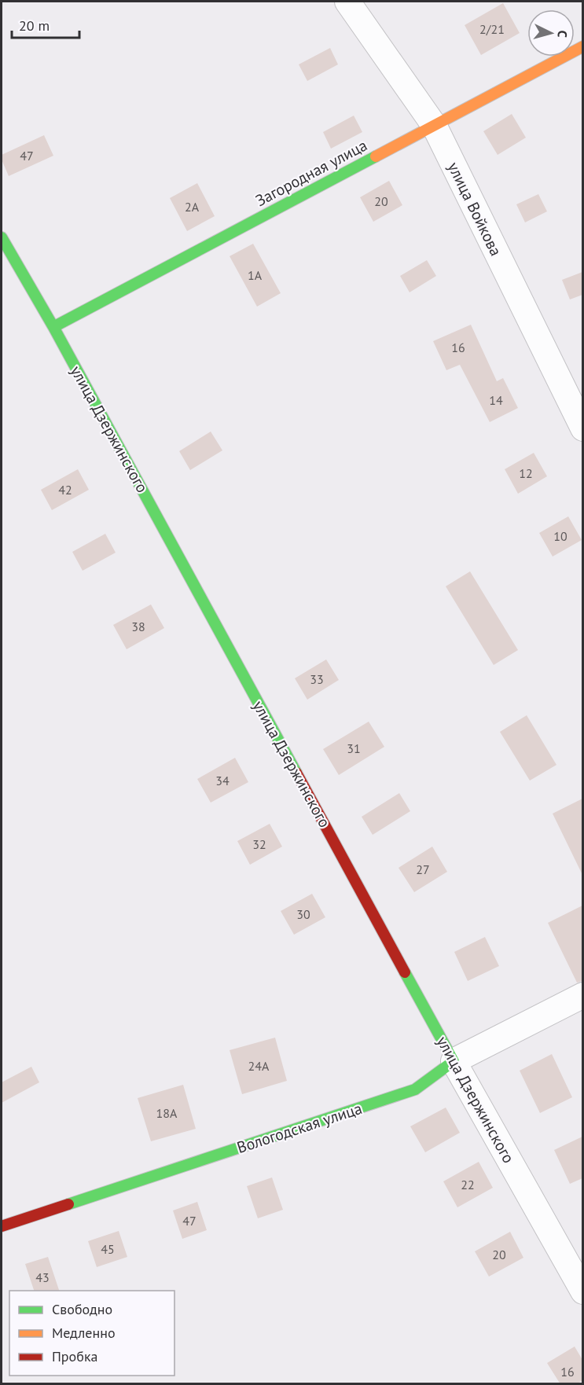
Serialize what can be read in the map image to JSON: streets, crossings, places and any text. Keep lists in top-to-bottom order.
{
  "streets": {
    "main road": ["Загородная улица", "улица Дзержинского", "Вологодская улица"],
    "street": ["улица Войкова"]
  },
  "crossings": [
    ["Загородная улица", "улица Войкова"],
    ["Загородная улица", "улица Дзержинского"],
    ["улица Дзержинского", "Вологодская улица"]
  ],
  "house_numbers": [
    "2/21",
    "47",
    "20",
    "2А",
    "1А",
    "16",
    "14",
    "12",
    "42",
    "10",
    "38",
    "33",
    "31",
    "34",
    "32",
    "27",
    "30",
    "24А",
    "18А",
    "22",
    "47",
    "45",
    "20",
    "43",
    "16"
  ],
  "legend": ["Свободно", "Медленно", "Пробка"],
  "scale_bar": "20 m",
  "north": "right"
}
